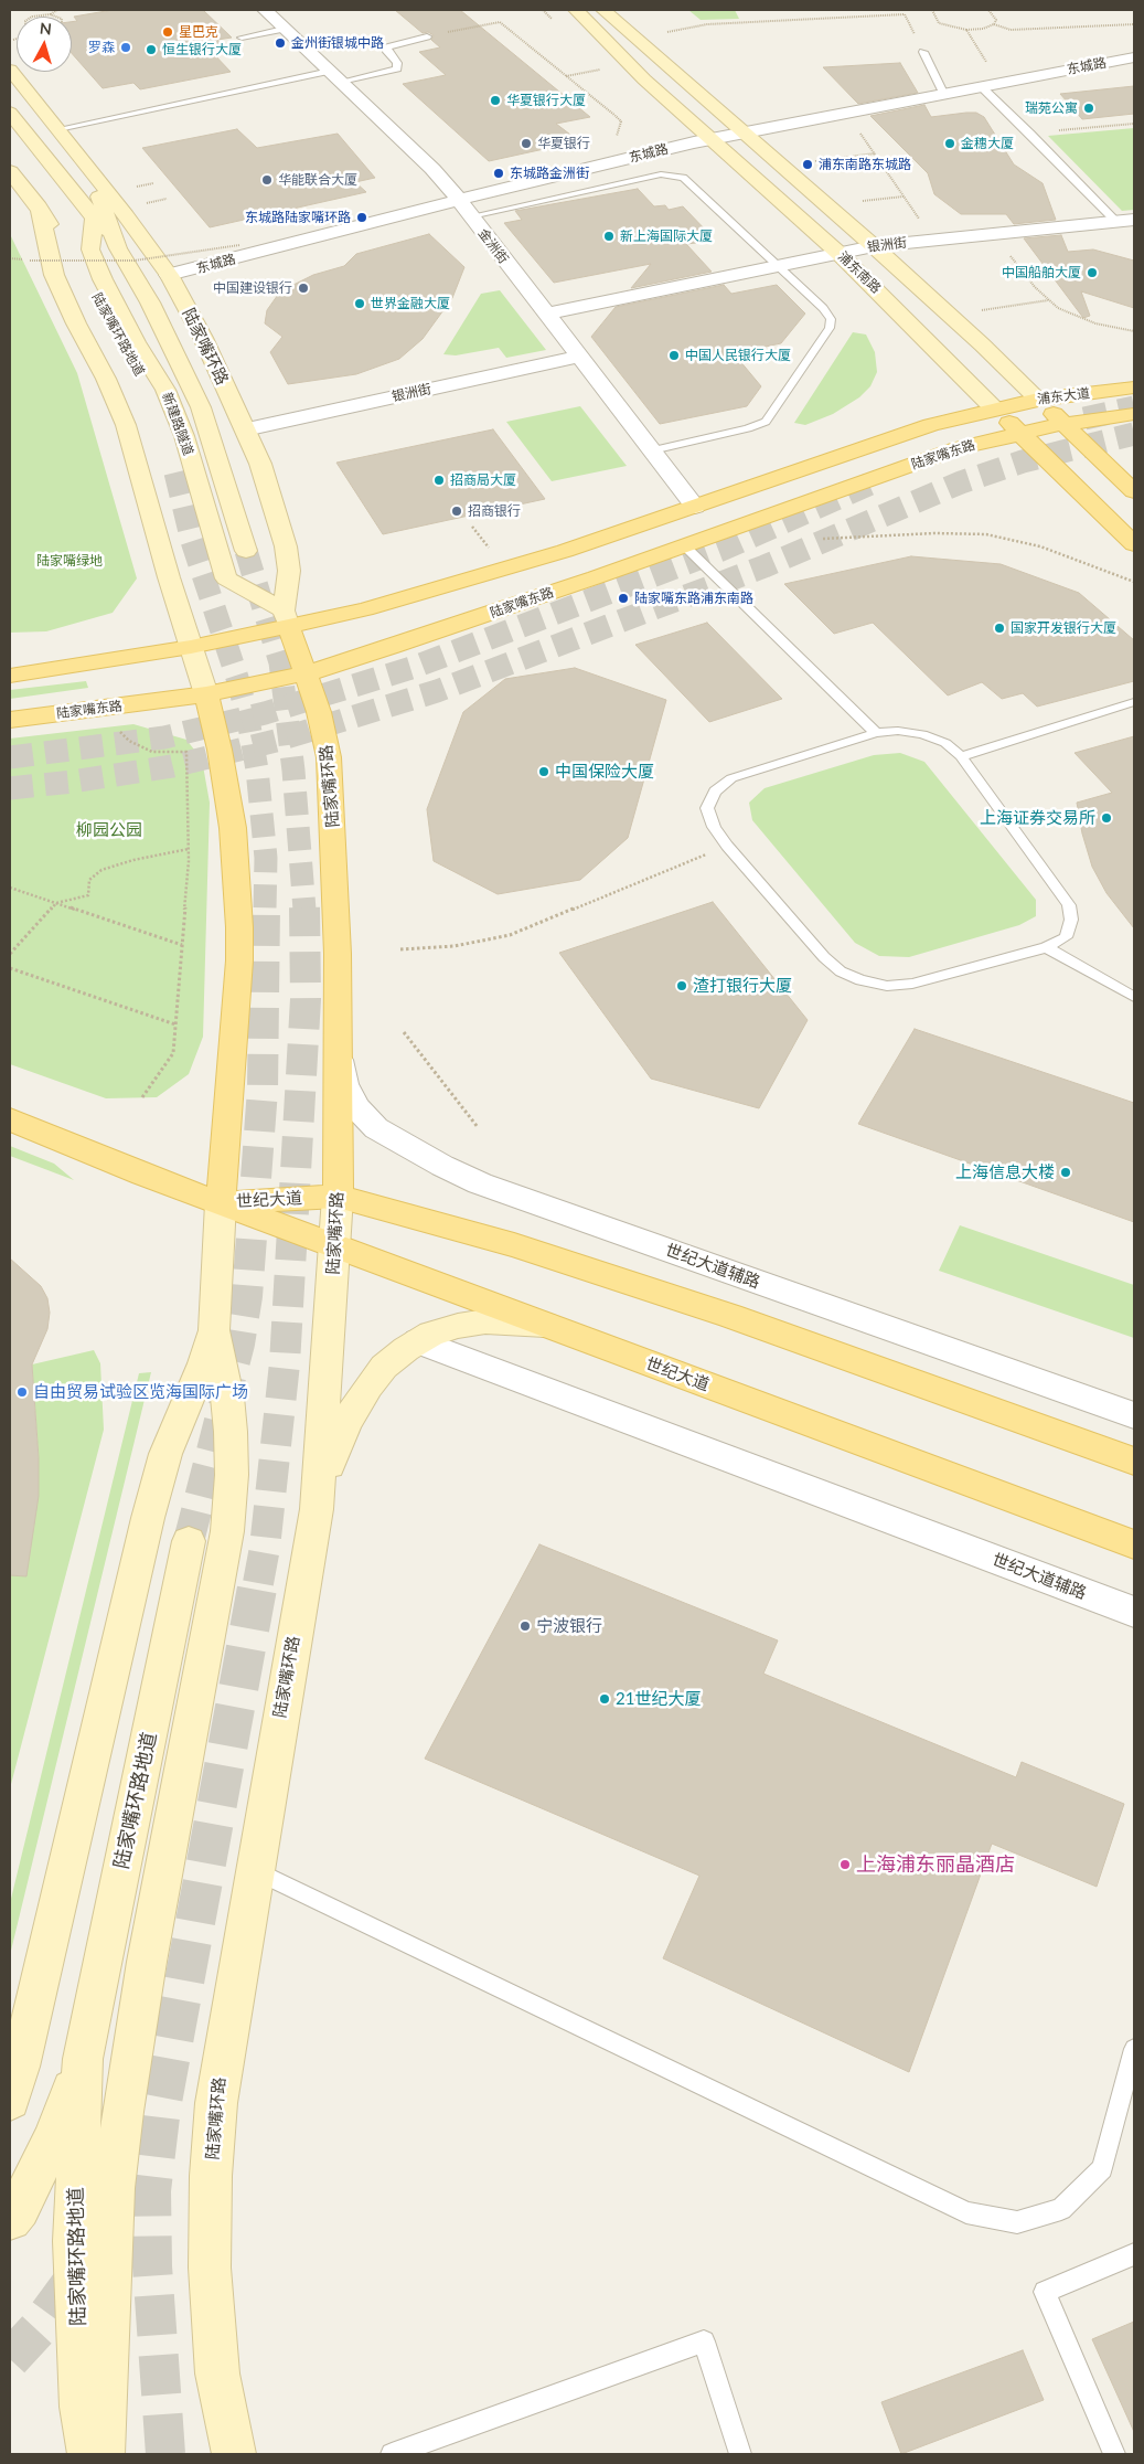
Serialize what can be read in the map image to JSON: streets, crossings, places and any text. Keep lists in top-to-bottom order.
{
  "streets": {
    "main road": [
      "浦东南路",
      "陆家嘴环路地道",
      "陆家嘴环路",
      "浦东大道",
      "新建路隧道",
      "陆家嘴东路",
      "世纪大道"
    ],
    "street": [
      "东城路",
      "银洲街",
      "金洲街",
      "世纪大道辅路"
    ]
  },
  "crossings": [
    ["东城路", "金洲街"],
    ["东城路", "浦东南路"],
    ["东城路", "陆家嘴环路"],
    ["银洲街", "金洲街"],
    ["银洲街", "浦东南路"],
    ["银洲街", "陆家嘴环路"],
    ["金洲街", "陆家嘴东路"],
    ["浦东南路", "浦东大道"],
    ["浦东南路", "陆家嘴东路"],
    ["陆家嘴环路", "新建路隧道"],
    ["陆家嘴环路", "陆家嘴东路"],
    ["陆家嘴环路", "世纪大道"],
    ["陆家嘴环路", "世纪大道辅路"],
    ["浦东大道", "陆家嘴东路"],
    ["新建路隧道", "陆家嘴东路"]
  ],
  "parks": ["陆家嘴绿地", "柳园公园"],
  "places": [
    "星巴克",
    "金州街银城中路",
    "罗森",
    "恒生银行大厦",
    "华夏银行大厦",
    "瑞苑公寓",
    "华夏银行",
    "金穗大厦",
    "浦东南路东城路",
    "东城路金洲街",
    "华能联合大厦",
    "东城路陆家嘴环路",
    "新上海国际大厦",
    "中国船舶大厦",
    "中国建设银行",
    "世界金融大厦",
    "中国人民银行大厦",
    "招商局大厦",
    "招商银行",
    "陆家嘴东路浦东南路",
    "国家开发银行大厦",
    "中国保险大厦",
    "上海证券交易所",
    "渣打银行大厦",
    "上海信息大楼",
    "自由贸易试验区览海国际广场",
    "宁波银行",
    "21世纪大厦",
    "上海浦东丽晶酒店"
  ],
  "north": "top"
}
